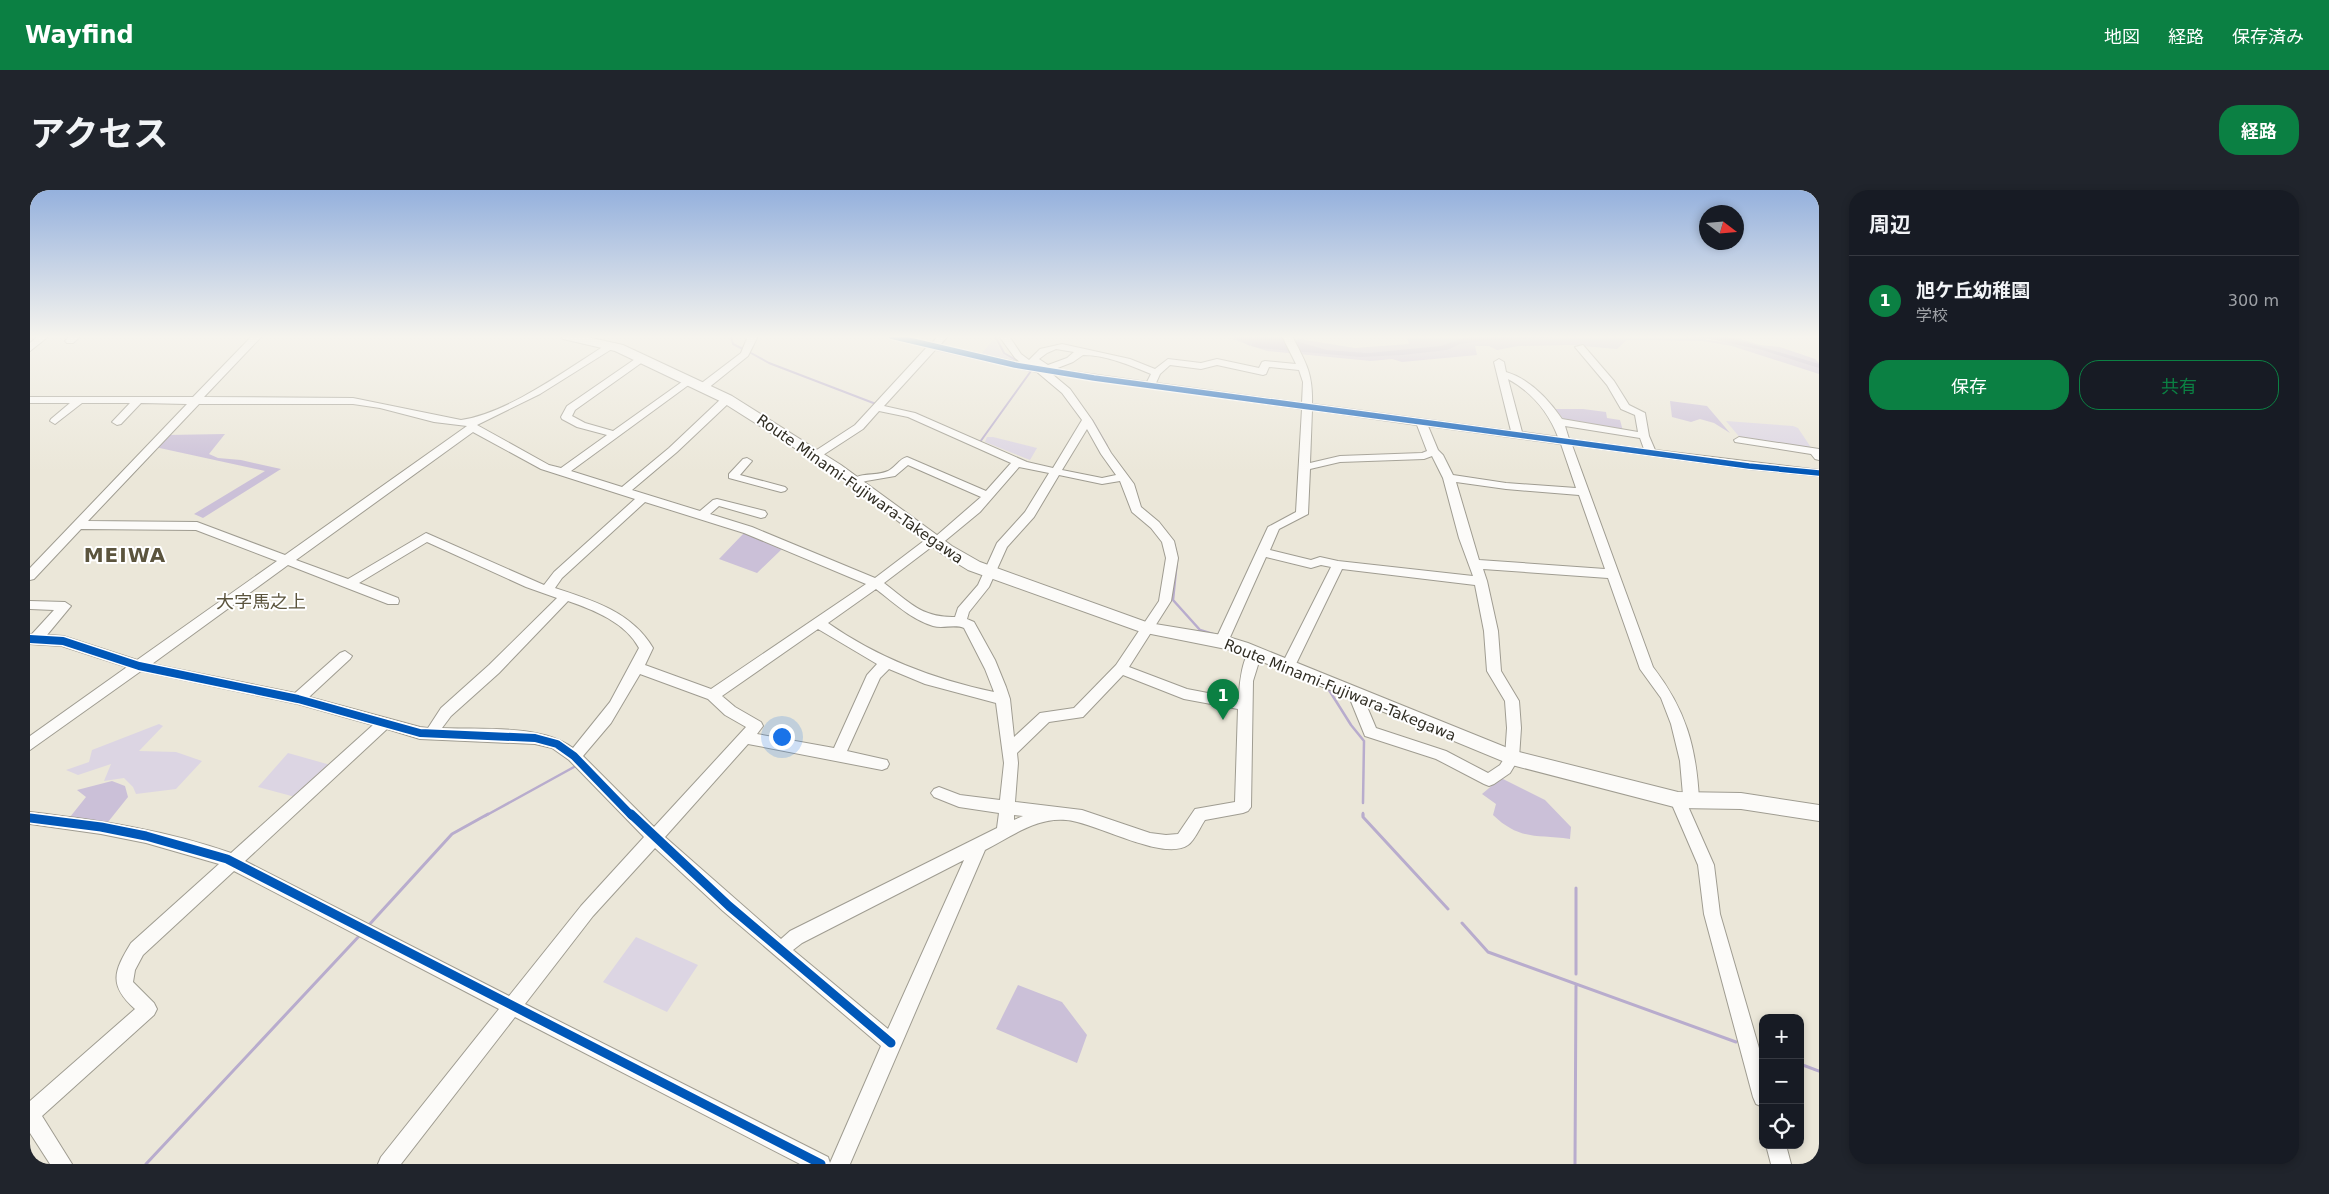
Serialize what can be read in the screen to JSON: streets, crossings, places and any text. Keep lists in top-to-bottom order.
{
  "streets": {
    "main road": ["Route Minami-Fujiwara-Takegawa"]
  },
  "districts": ["MEIWA", "大字馬之上"],
  "north": "right",
  "page": {
    "header": "Wayfind",
    "nav": ["地図", "経路", "保存済み"],
    "title": "アクセス",
    "buttons": [
      "経路",
      ["保存", "共有"]
    ],
    "heading": "周辺",
    "list": [
      {
        "mark": "1",
        "name": "旭ケ丘幼稚園",
        "note": "学校",
        "value": "300 m"
      }
    ],
    "pins": "1",
    "map_buttons": ["+", "−"]
  }
}
